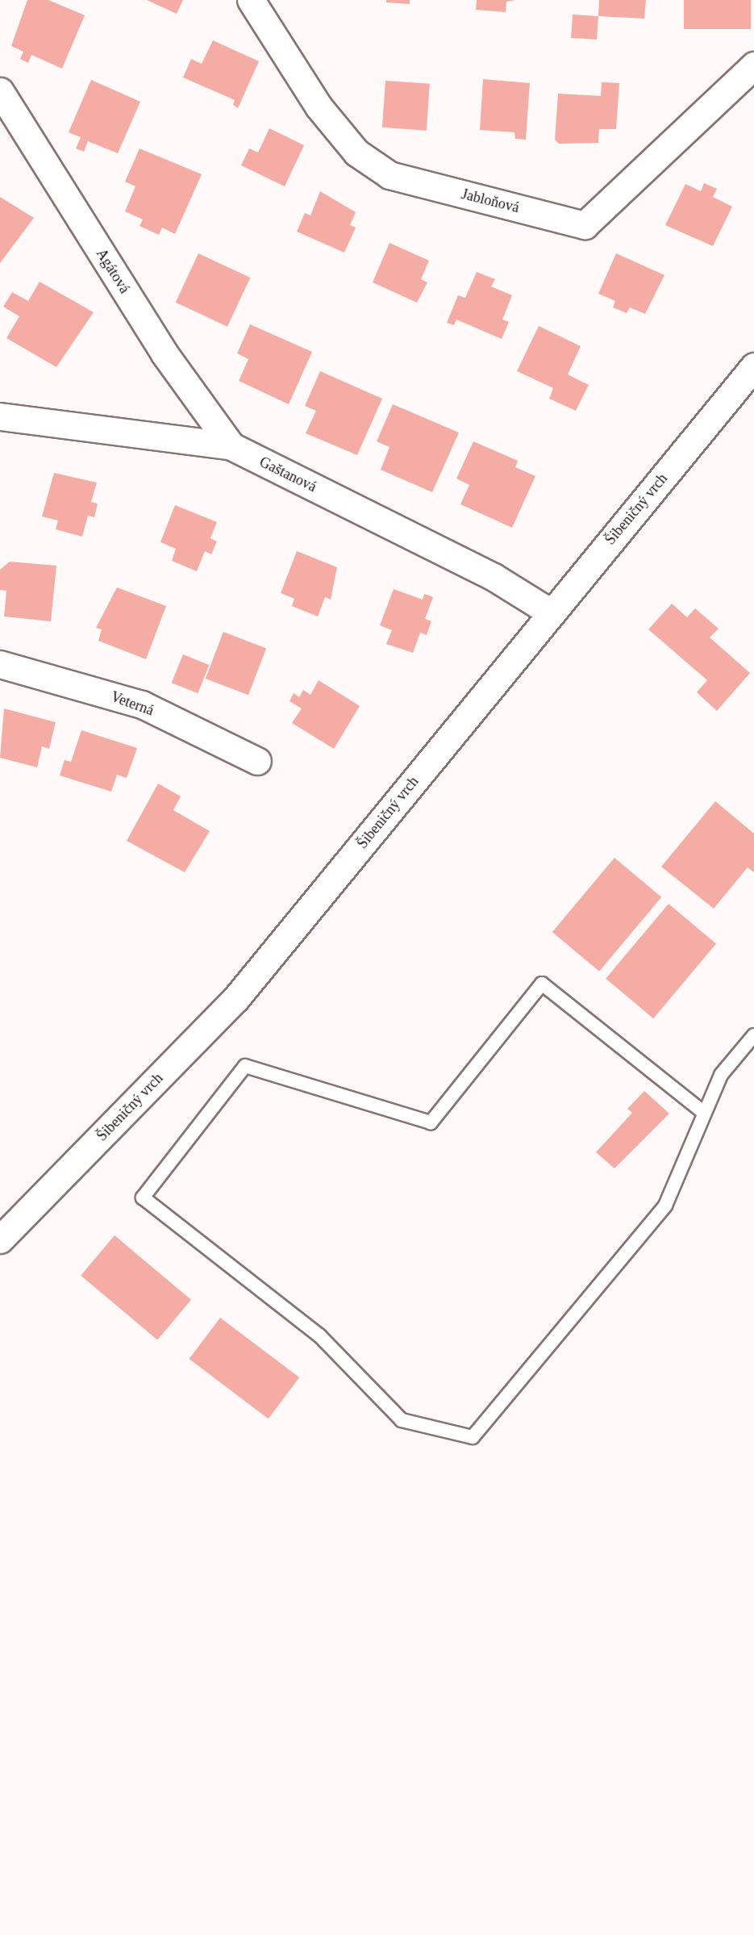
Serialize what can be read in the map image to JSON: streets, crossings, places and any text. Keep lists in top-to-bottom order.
{
  "streets": {
    "street": [
      "Jabloňová",
      "Agátová",
      "Gaštanová",
      "Šibeničný vrch",
      "Veterná"
    ]
  },
  "crossings": [
    ["Agátová", "Gaštanová"],
    ["Gaštanová", "Šibeničný vrch"]
  ]
}
